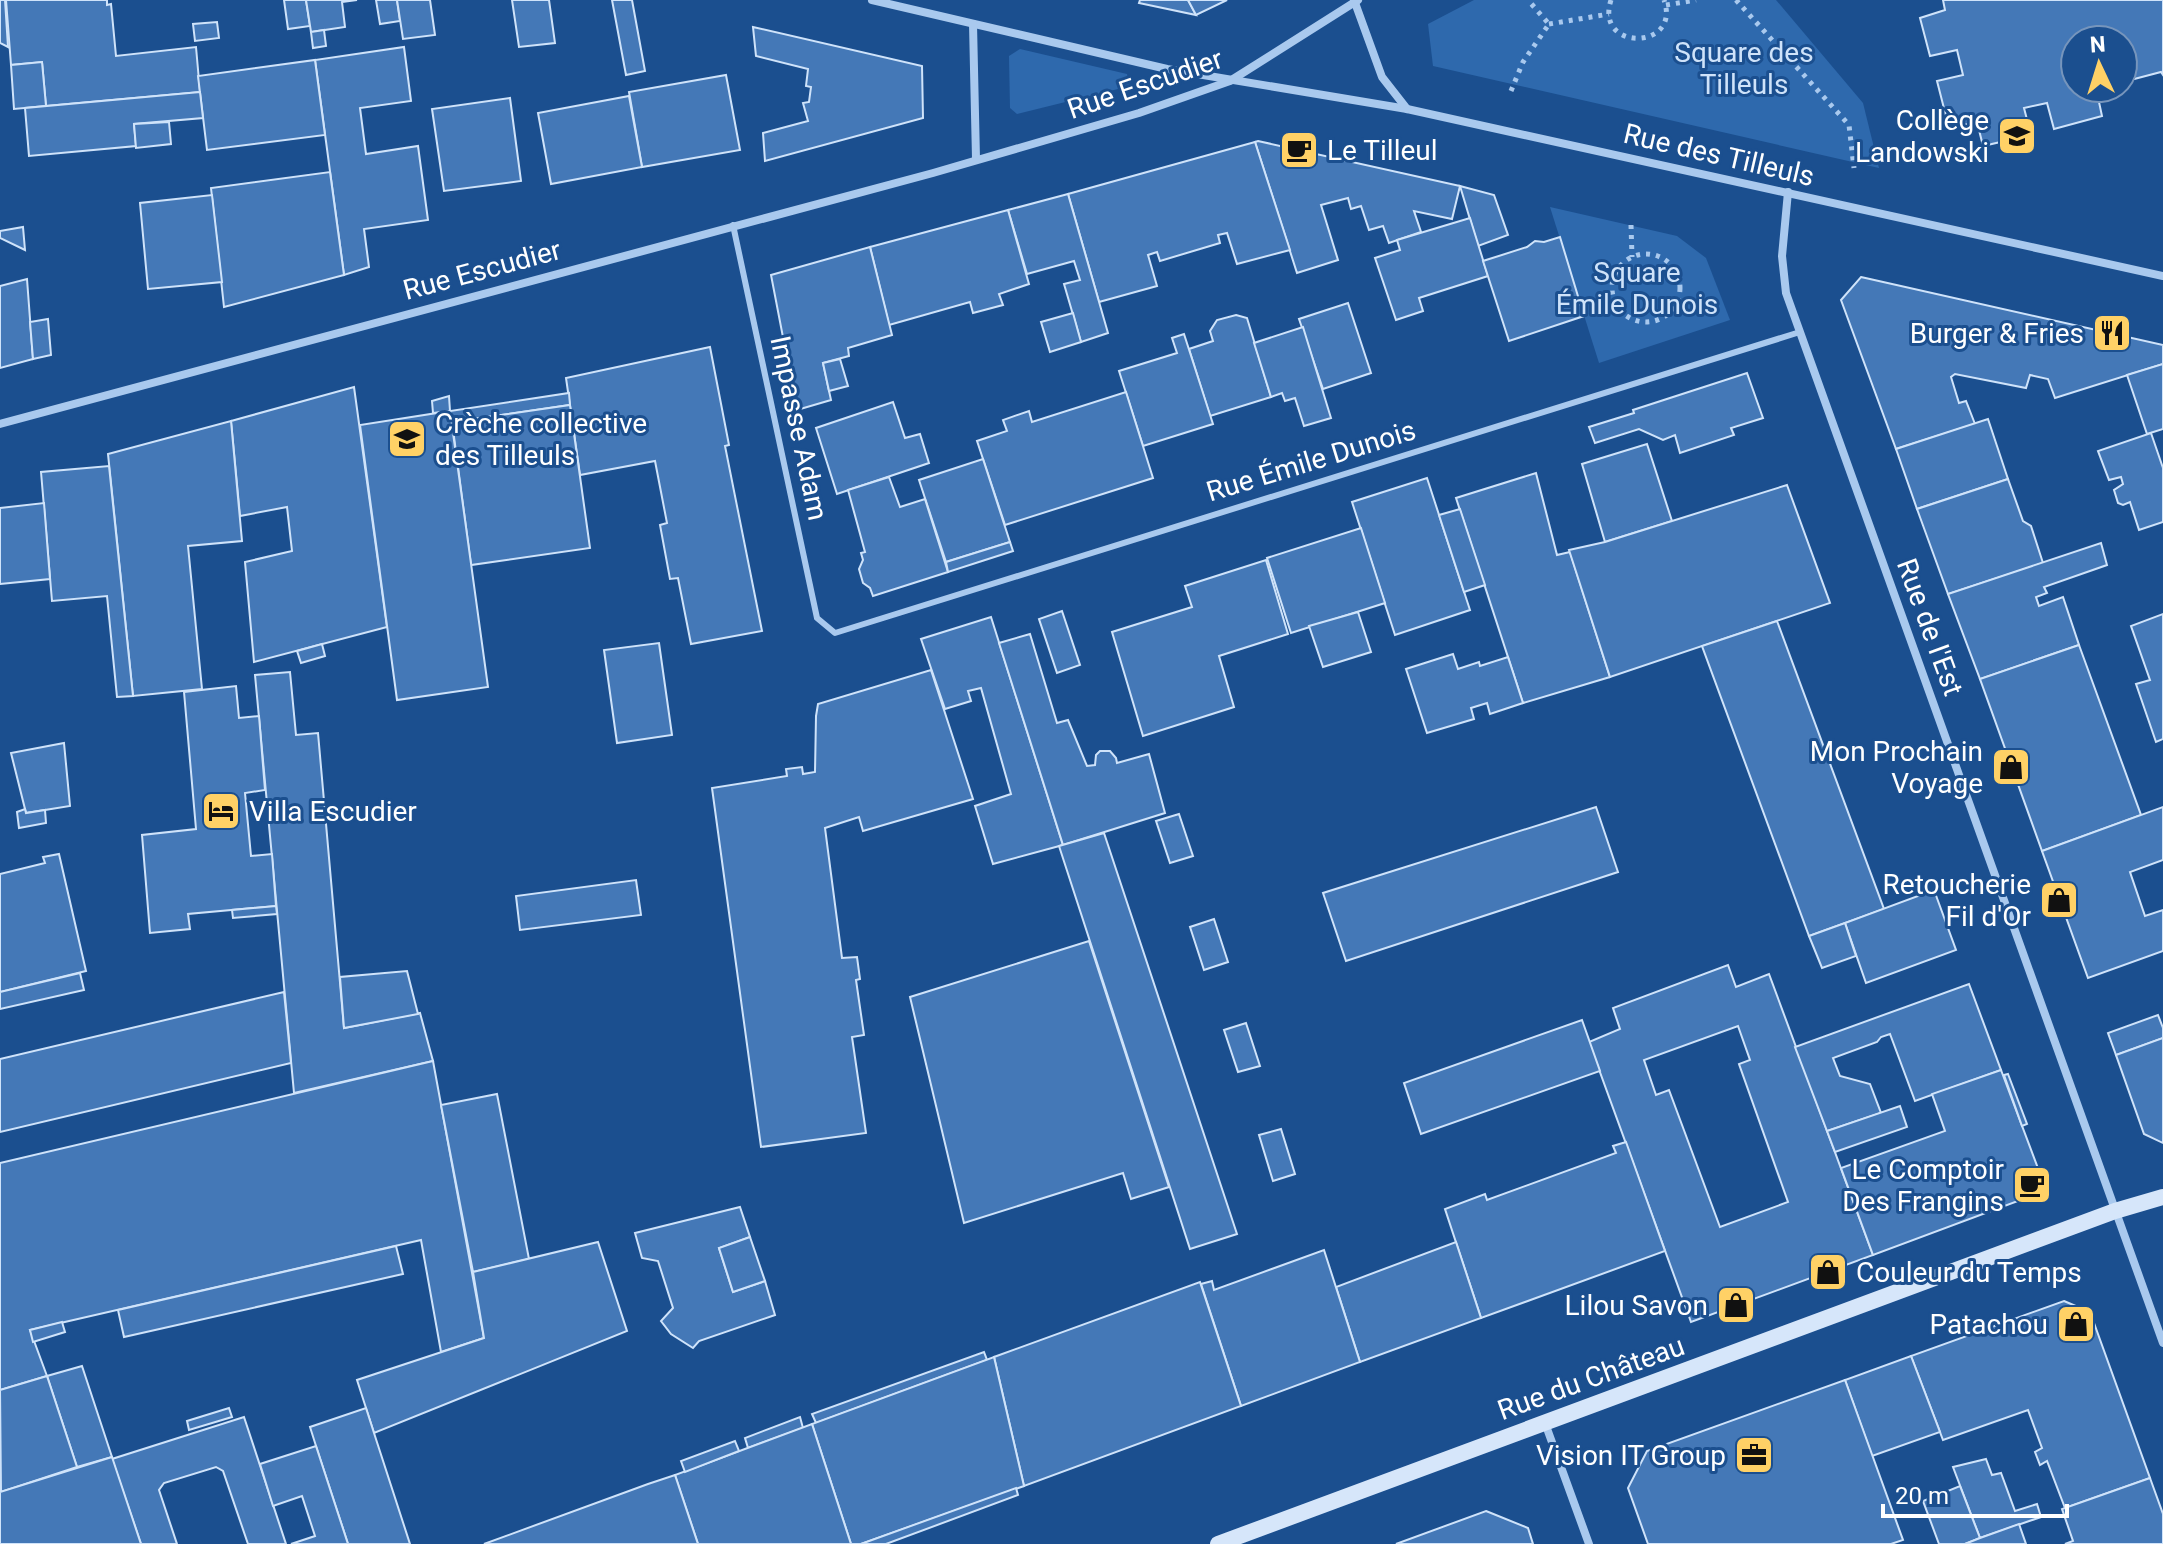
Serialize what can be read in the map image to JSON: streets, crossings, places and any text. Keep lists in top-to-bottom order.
{
  "streets": {
    "main road": ["Rue du Château"],
    "street": ["Rue Escudier", "Rue des Tilleuls", "Rue de l'Est"],
    "lane": ["Impasse Adam", "Rue Émile Dunois"]
  },
  "crossings": [
    ["Rue Escudier", "Rue des Tilleuls"],
    ["Rue Escudier", "Impasse Adam"],
    ["Rue des Tilleuls", "Rue de l'Est"],
    ["Impasse Adam", "Rue Émile Dunois"],
    ["Rue Émile Dunois", "Rue de l'Est"],
    ["Rue de l'Est", "Rue du Château"]
  ],
  "parks": ["Square des Tilleuls", "Square Émile Dunois"],
  "places": {
    "school or university": ["Collège Landowski", "Crèche collective des Tilleuls"],
    "cafe": ["Le Tilleul", "Le Comptoir Des Frangins"],
    "restaurant": ["Burger & Fries"],
    "shop": [
      "Mon Prochain Voyage",
      "Retoucherie Fil d'Or",
      "Couleur du Temps",
      "Lilou Savon",
      "Patachou"
    ],
    "hotel": ["Villa Escudier"],
    "office": ["Vision IT Group"]
  },
  "scale_bar": "20 m",
  "north": "top"
}
